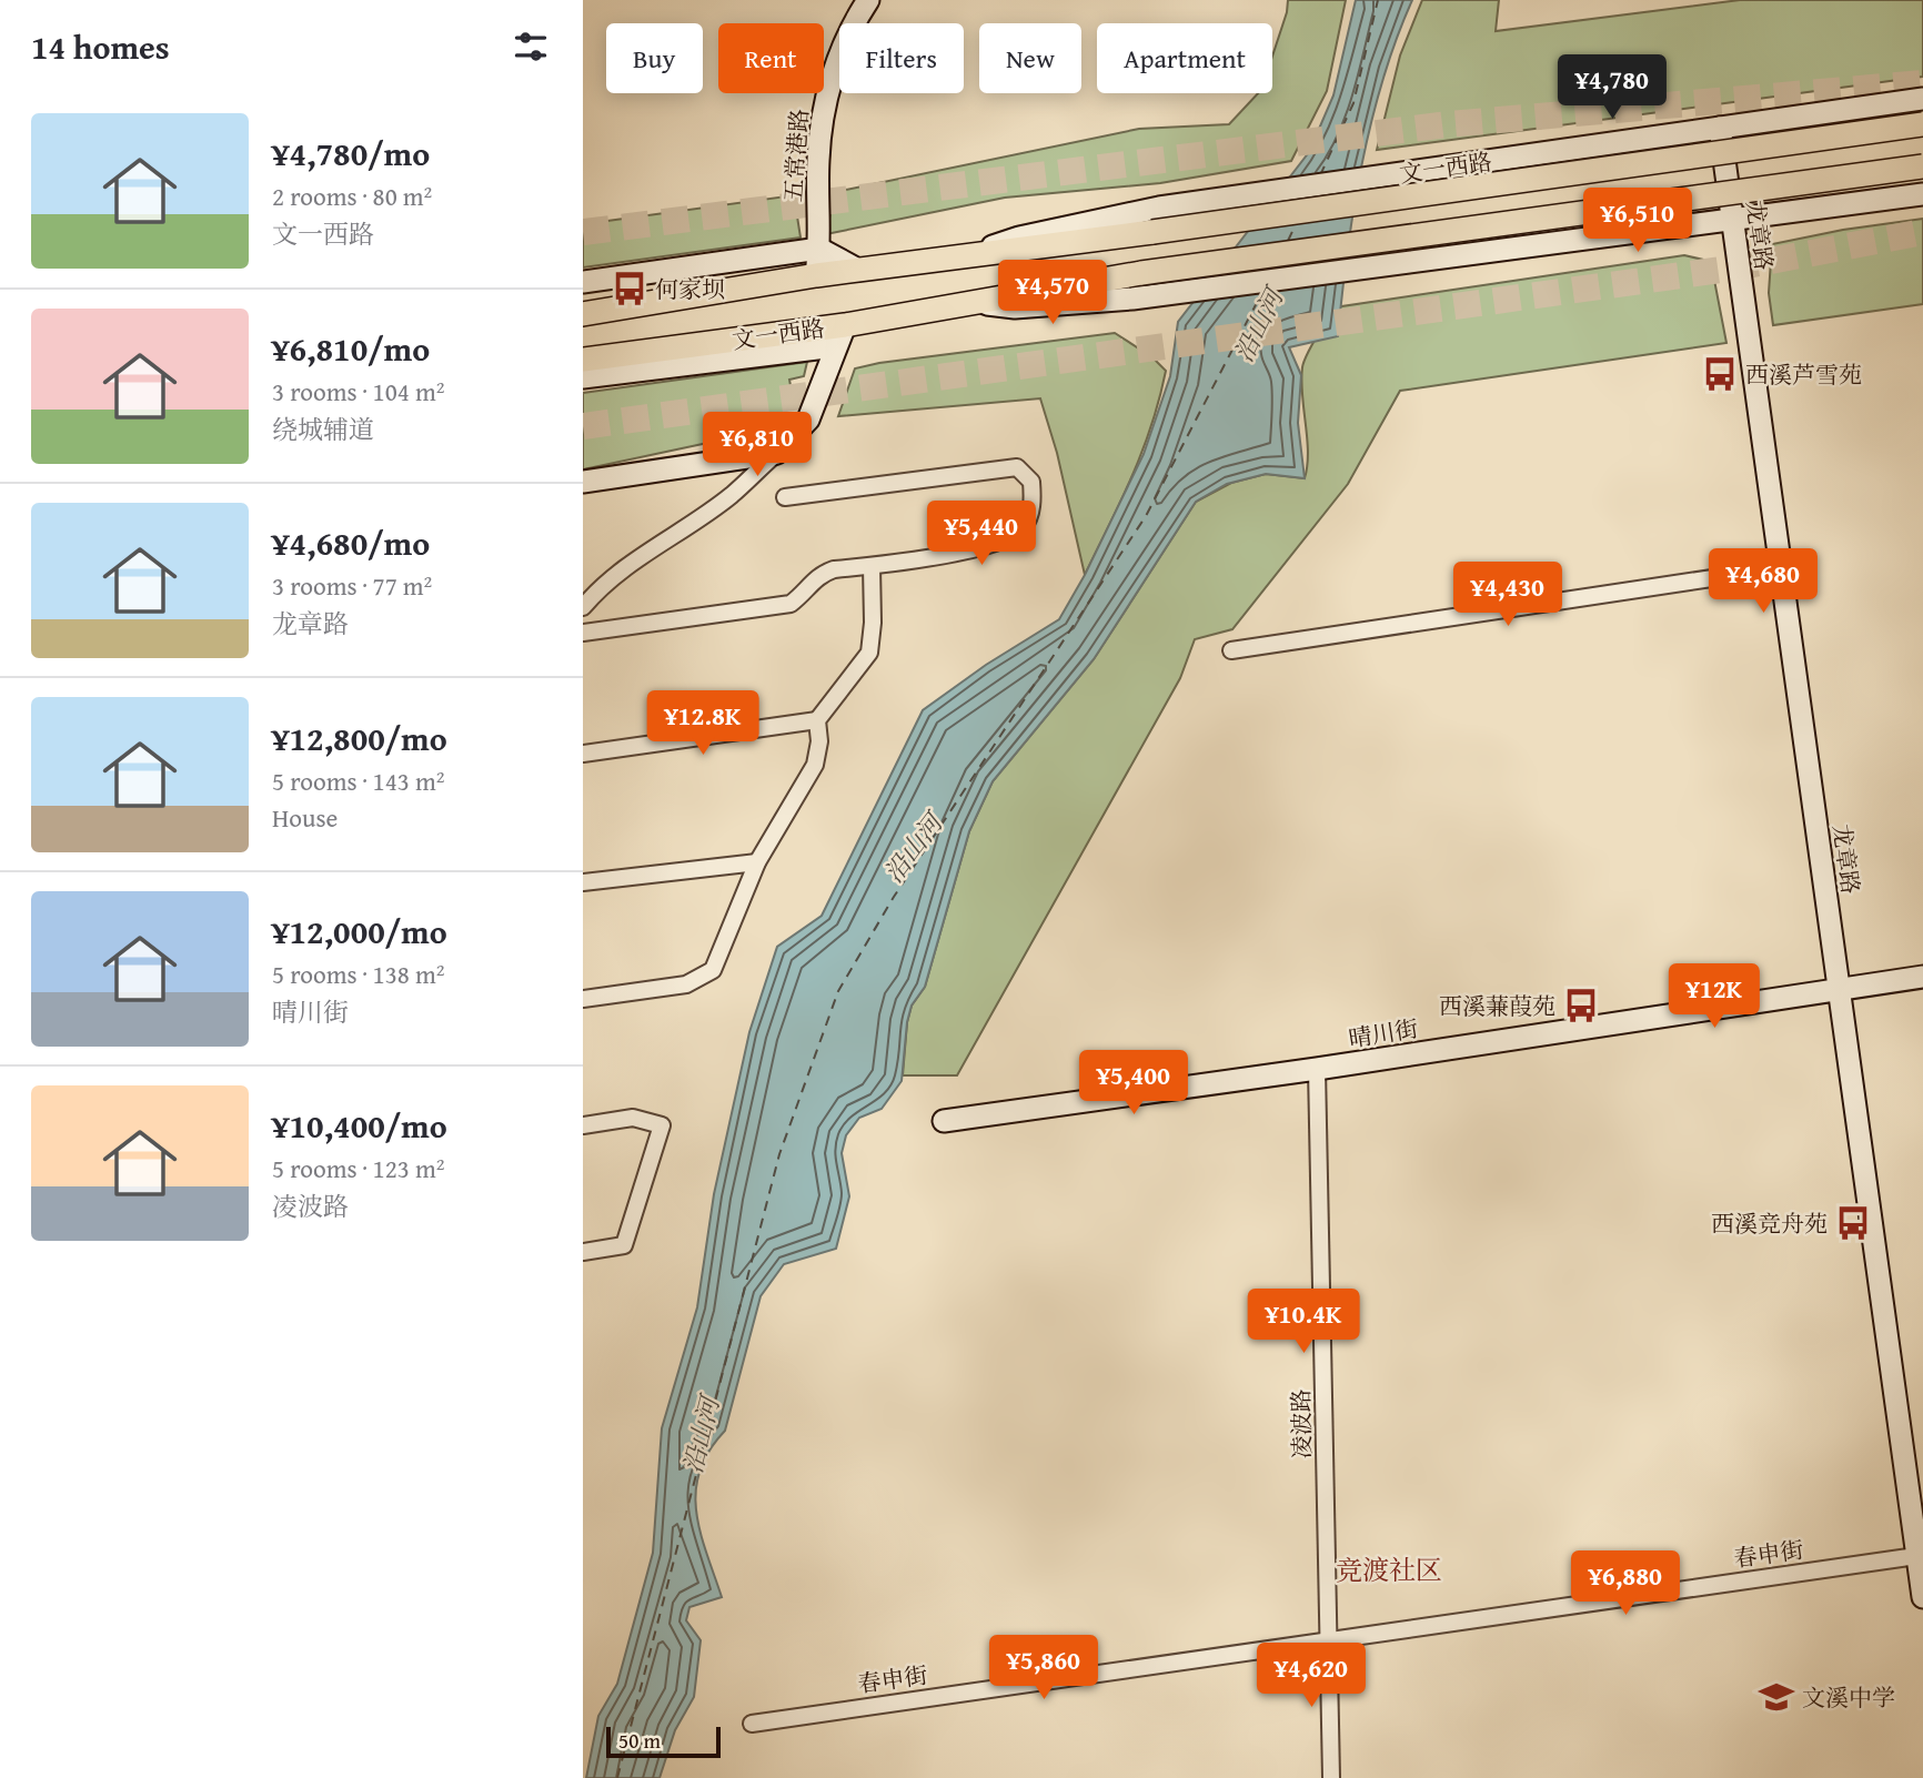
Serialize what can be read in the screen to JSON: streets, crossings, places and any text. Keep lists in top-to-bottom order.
{
  "streets": {
    "main road": ["文一西路"],
    "street": [
      "五常港路",
      "龙章路",
      "晴川街",
      "凌波路",
      "春申街"
    ]
  },
  "crossings": [
    ["五常港路", "文一西路"],
    ["文一西路", "龙章路"],
    ["龙章路", "晴川街"],
    ["龙章路", "春申街"],
    ["晴川街", "凌波路"],
    ["凌波路", "春申街"]
  ],
  "districts": ["竞渡社区"],
  "water": ["沿山河"],
  "places": {
    "bus stop": [
      "何家坝",
      "西溪芦雪苑",
      "西溪蒹葭苑",
      "西溪竞舟苑"
    ],
    "school or university": ["文溪中学"]
  },
  "scale_bar": "50 m",
  "page": {
    "heading": "14 homes",
    "chip": [
      "Buy",
      "Rent",
      "Filters",
      "New",
      "Apartment"
    ],
    "price": [
      "¥4,780",
      "¥6,510",
      "¥4,570",
      "¥6,810",
      "¥5,440",
      "¥4,680",
      "¥4,430",
      "¥12.8K",
      "¥12K",
      "¥5,400",
      "¥10.4K",
      "¥6,880",
      "¥5,860",
      "¥4,620"
    ],
    "list": [
      {
        "name": "¥4,780/mo",
        "note": "2 rooms · 80 m² · 文一西路"
      },
      {
        "name": "¥6,810/mo",
        "note": "3 rooms · 104 m² · 绕城辅道"
      },
      {
        "name": "¥4,680/mo",
        "note": "3 rooms · 77 m² · 龙章路"
      },
      {
        "name": "¥12,800/mo",
        "note": "5 rooms · 143 m² · House"
      },
      {
        "name": "¥12,000/mo",
        "note": "5 rooms · 138 m² · 晴川街"
      },
      {
        "name": "¥10,400/mo",
        "note": "5 rooms · 123 m² · 凌波路"
      }
    ],
    "scale": "50 m"
  }
}
